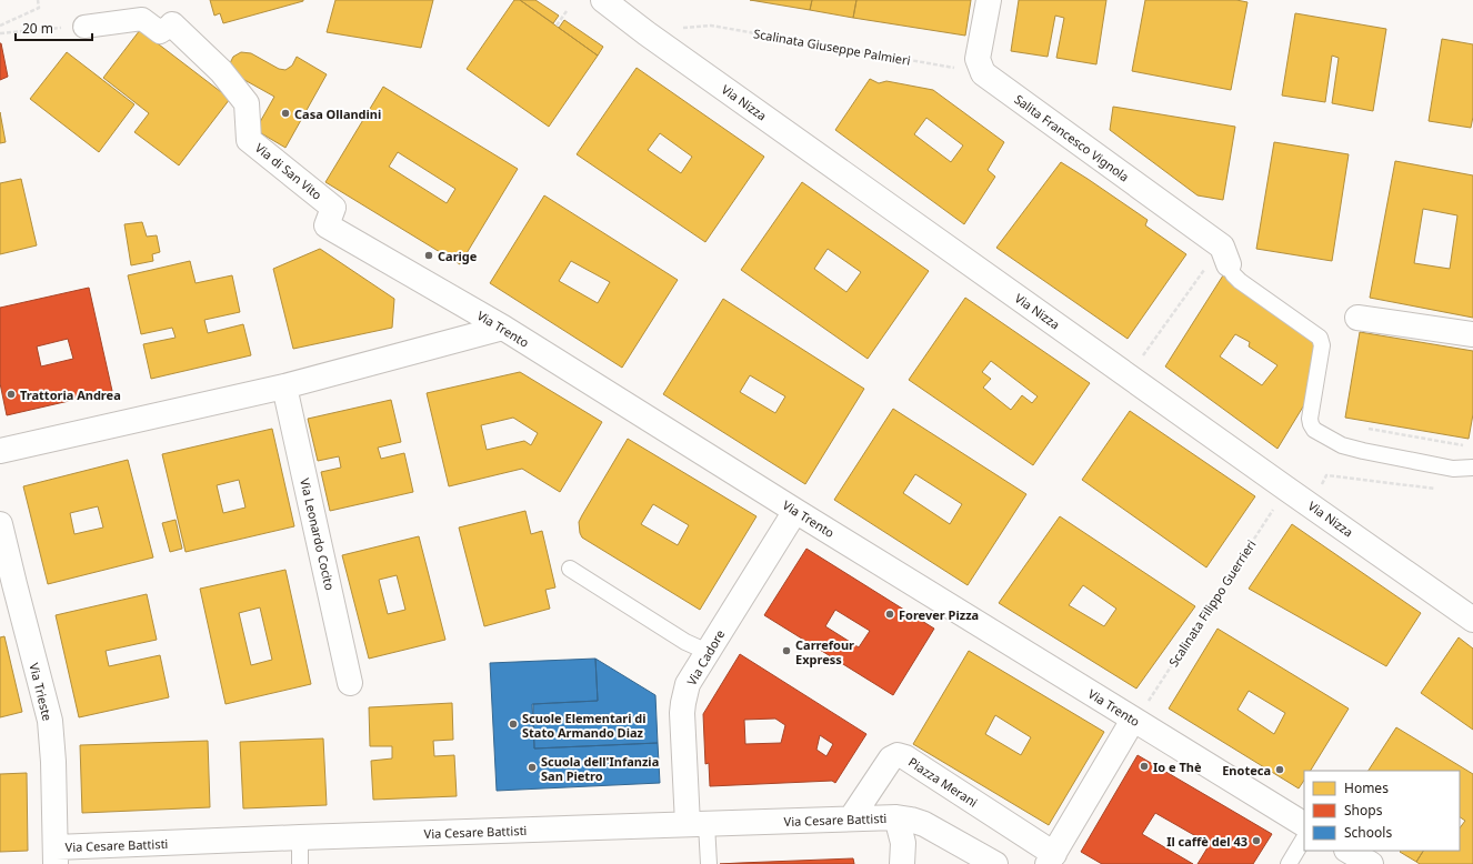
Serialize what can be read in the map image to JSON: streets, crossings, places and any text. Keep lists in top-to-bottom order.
{
  "streets": {
    "street": [
      "Via Nizza",
      "Salita Francesco Vignola",
      "Via di San Vito",
      "Via Trento",
      "Via Leonardo Cocito",
      "Via Cadore",
      "Via Trieste",
      "Piazza Merani",
      "Via Cesare Battisti"
    ],
    "path": ["Scalinata Giuseppe Palmieri", "Scalinata Filippo Guerrieri"]
  },
  "crossings": [
    ["Scalinata Giuseppe Palmieri", "Salita Francesco Vignola"],
    ["Via di San Vito", "Via Trento"],
    ["Via Trento", "Scalinata Filippo Guerrieri"],
    ["Via Trento", "Via Cadore"],
    ["Via Trento", "Piazza Merani"],
    ["Scalinata Filippo Guerrieri", "Piazza Merani"],
    ["Via Cadore", "Via Cesare Battisti"],
    ["Via Trieste", "Via Cesare Battisti"],
    ["Piazza Merani", "Via Cesare Battisti"]
  ],
  "places": [
    "Casa Ollandini",
    "Carige",
    "Trattoria Andrea",
    "Forever Pizza",
    "Carrefour Express",
    "Scuole Elementari di Stato Armando Diaz",
    "Io e Thè",
    "Scuola dell'Infanzia San Pietro",
    "Enoteca",
    "Il caffè del 43"
  ],
  "legend": ["Homes", "Shops", "Schools"],
  "scale_bar": "20 m"
}
